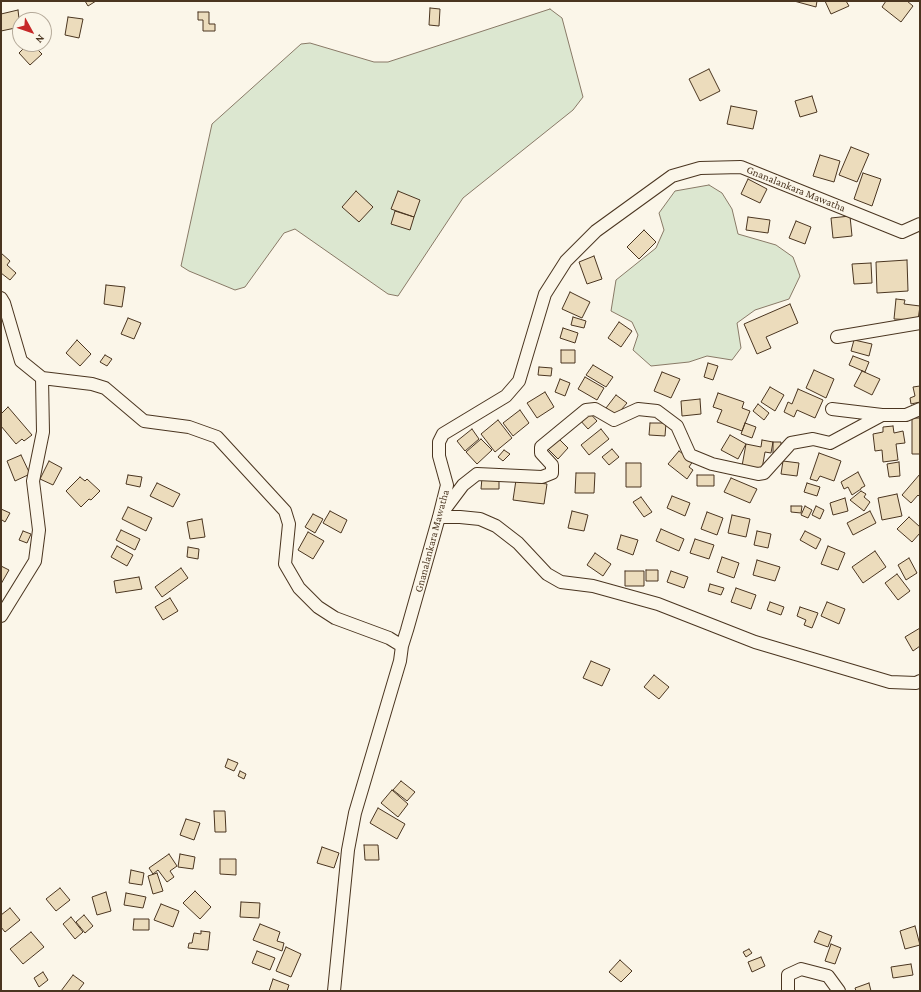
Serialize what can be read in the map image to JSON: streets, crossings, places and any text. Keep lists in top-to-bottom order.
{
  "streets": {
    "street": ["Gnanalankara Mawatha"]
  },
  "north": "bottom right"
}
